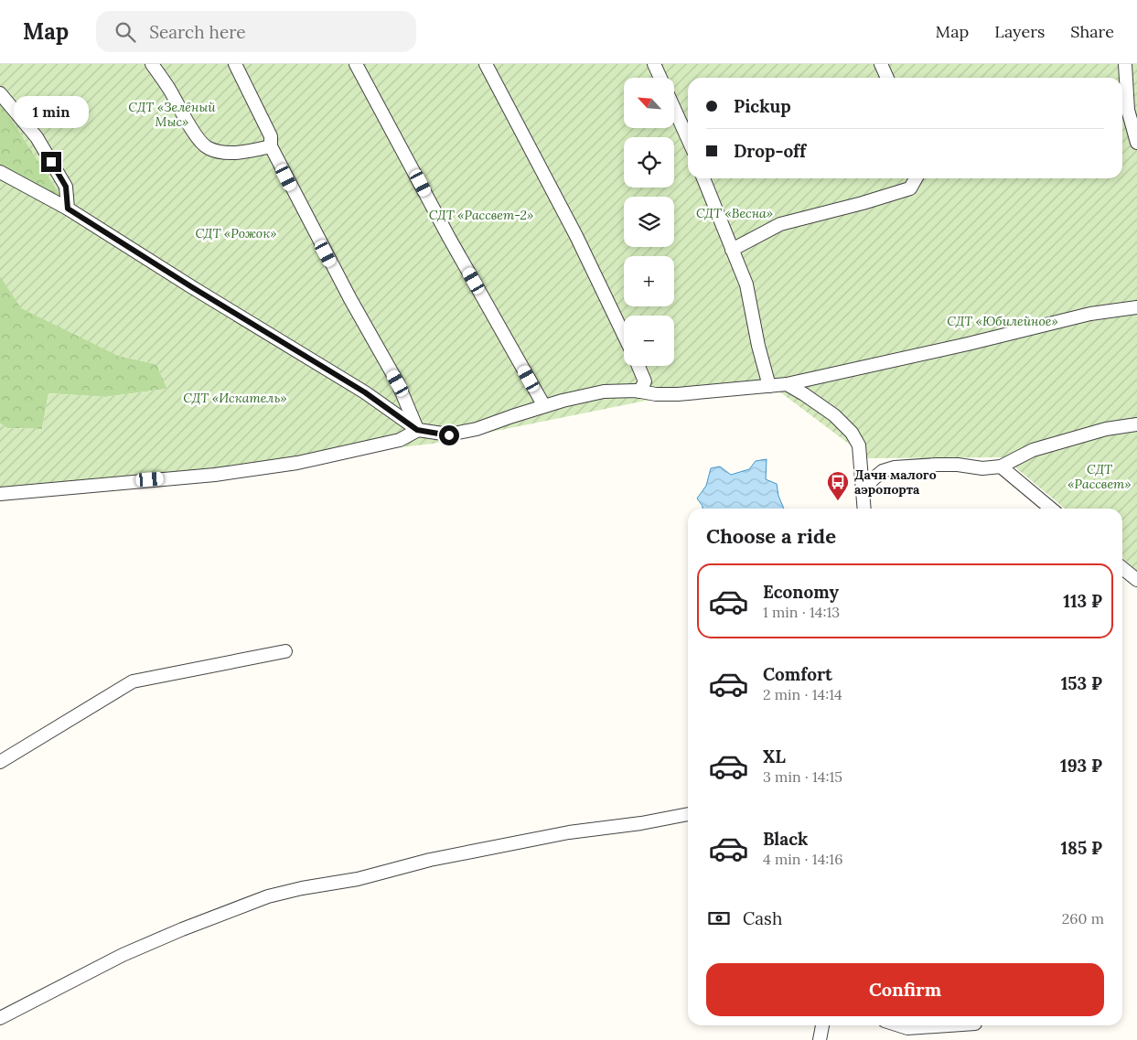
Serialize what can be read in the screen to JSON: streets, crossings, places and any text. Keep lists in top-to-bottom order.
{
  "parks": [
    "СДТ «Зелёный Мыс»",
    "СДТ «Весна»",
    "СДТ «Рассвет-2»",
    "СДТ «Рожок»",
    "СДТ «Юбилейное»",
    "СДТ «Искатель»",
    "СДТ «Рассвет»"
  ],
  "places": {
    "bus stop": ["Дачи малого аэропорта"]
  },
  "north": "top left",
  "page": {
    "header": "Map",
    "search": "Search here",
    "nav": ["Map", "Layers", "Share"],
    "map_buttons": ["+", "−"],
    "banner": ["Pickup", "Drop-off"],
    "bubble": "1 min",
    "heading": "Choose a ride",
    "list": [
      {
        "name": "Economy",
        "note": "1 min · 14:13",
        "value": "113 ₽"
      },
      {
        "name": "Comfort",
        "note": "2 min · 14:14",
        "value": "153 ₽"
      },
      {
        "name": "XL",
        "note": "3 min · 14:15",
        "value": "193 ₽"
      },
      {
        "name": "Black",
        "note": "4 min · 14:16",
        "value": "185 ₽"
      }
    ],
    "pay": ["Cash", "260 m"],
    "buttons": "Confirm"
  }
}
